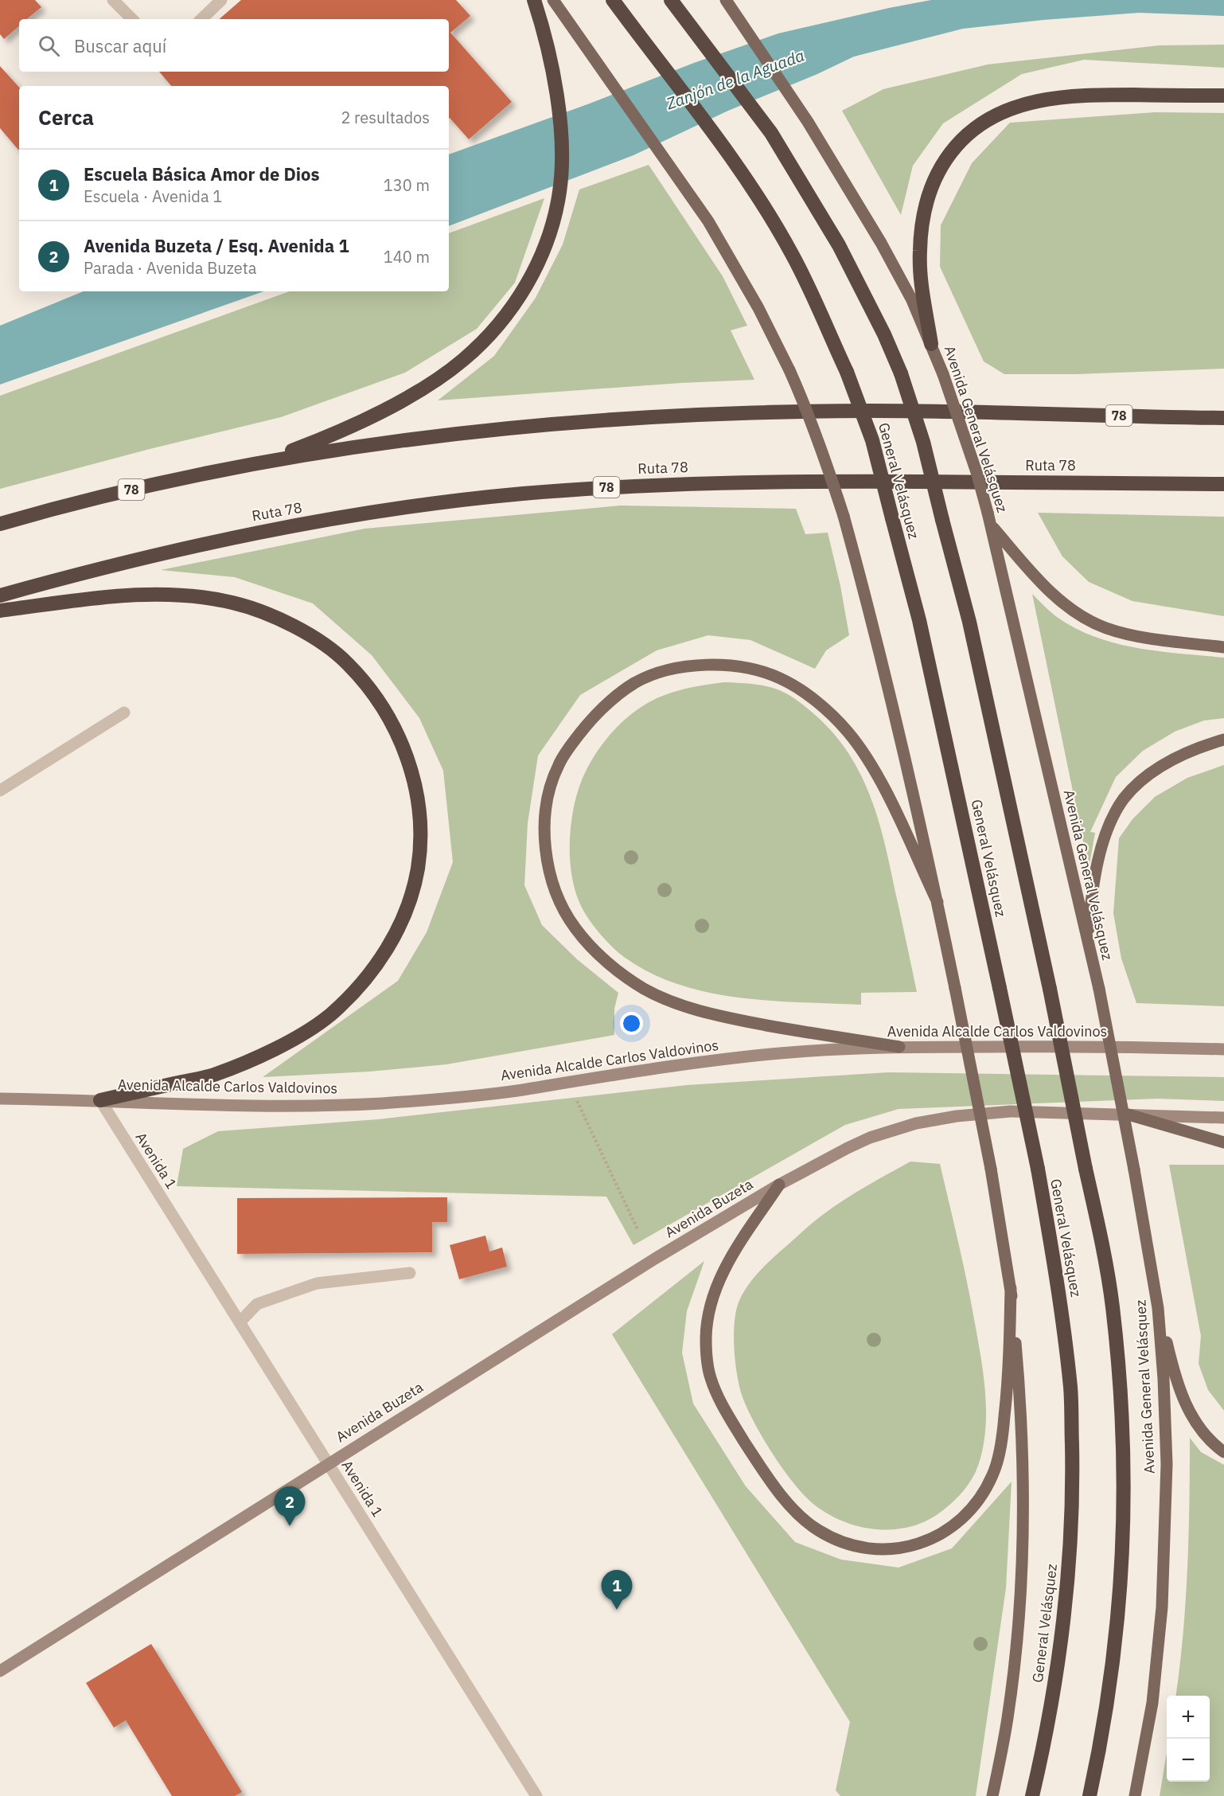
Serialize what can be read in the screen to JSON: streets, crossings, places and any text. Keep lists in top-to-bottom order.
{
  "streets": {
    "highway": ["78", "Ruta 78", "General Velásquez"],
    "main road": ["Avenida General Velásquez", "Avenida Alcalde Carlos Valdovinos", "Avenida Buzeta"],
    "street": ["Avenida 1"]
  },
  "crossings": [
    ["Avenida Alcalde Carlos Valdovinos", "Avenida 1"],
    ["Avenida 1", "Avenida Buzeta"]
  ],
  "water": ["Zanjón de la Aguada"],
  "page": {
    "search": "Buscar aquí",
    "heading": ["Cerca", "2 resultados"],
    "list": [
      {
        "mark": "1",
        "name": "Escuela Básica Amor de Dios",
        "note": "Escuela · Avenida 1",
        "value": "130 m"
      },
      {
        "mark": "2",
        "name": "Avenida Buzeta / Esq. Avenida 1",
        "note": "Parada · Avenida Buzeta",
        "value": "140 m"
      }
    ],
    "pins": ["2", "1"],
    "map_buttons": ["+", "−"]
  }
}
